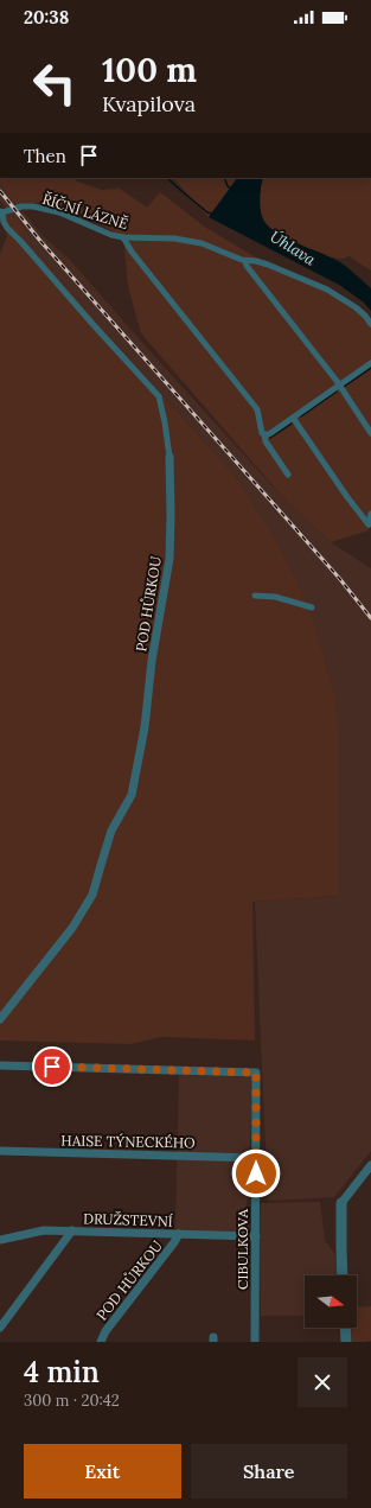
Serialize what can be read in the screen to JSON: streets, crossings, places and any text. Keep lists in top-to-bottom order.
{
  "streets": {
    "street": [
      "ŘÍČNÍ LÁZNĚ",
      "POD HŮRKOU",
      "HAISE TÝNECKÉHO",
      "DRUŽSTEVNÍ",
      "CIBULKOVA"
    ]
  },
  "crossings": [
    ["ŘÍČNÍ LÁZNĚ", "POD HŮRKOU"],
    ["POD HŮRKOU", "DRUŽSTEVNÍ"],
    ["HAISE TÝNECKÉHO", "CIBULKOVA"],
    ["DRUŽSTEVNÍ", "CIBULKOVA"]
  ],
  "water": ["Úhlava"],
  "north": "right",
  "page": {
    "status": "20:38",
    "turn": ["100 m", "Kvapilova"],
    "then": "Then",
    "heading": ["4 min", "300 m · 20:42"],
    "buttons": ["Exit", "Share"]
  }
}
